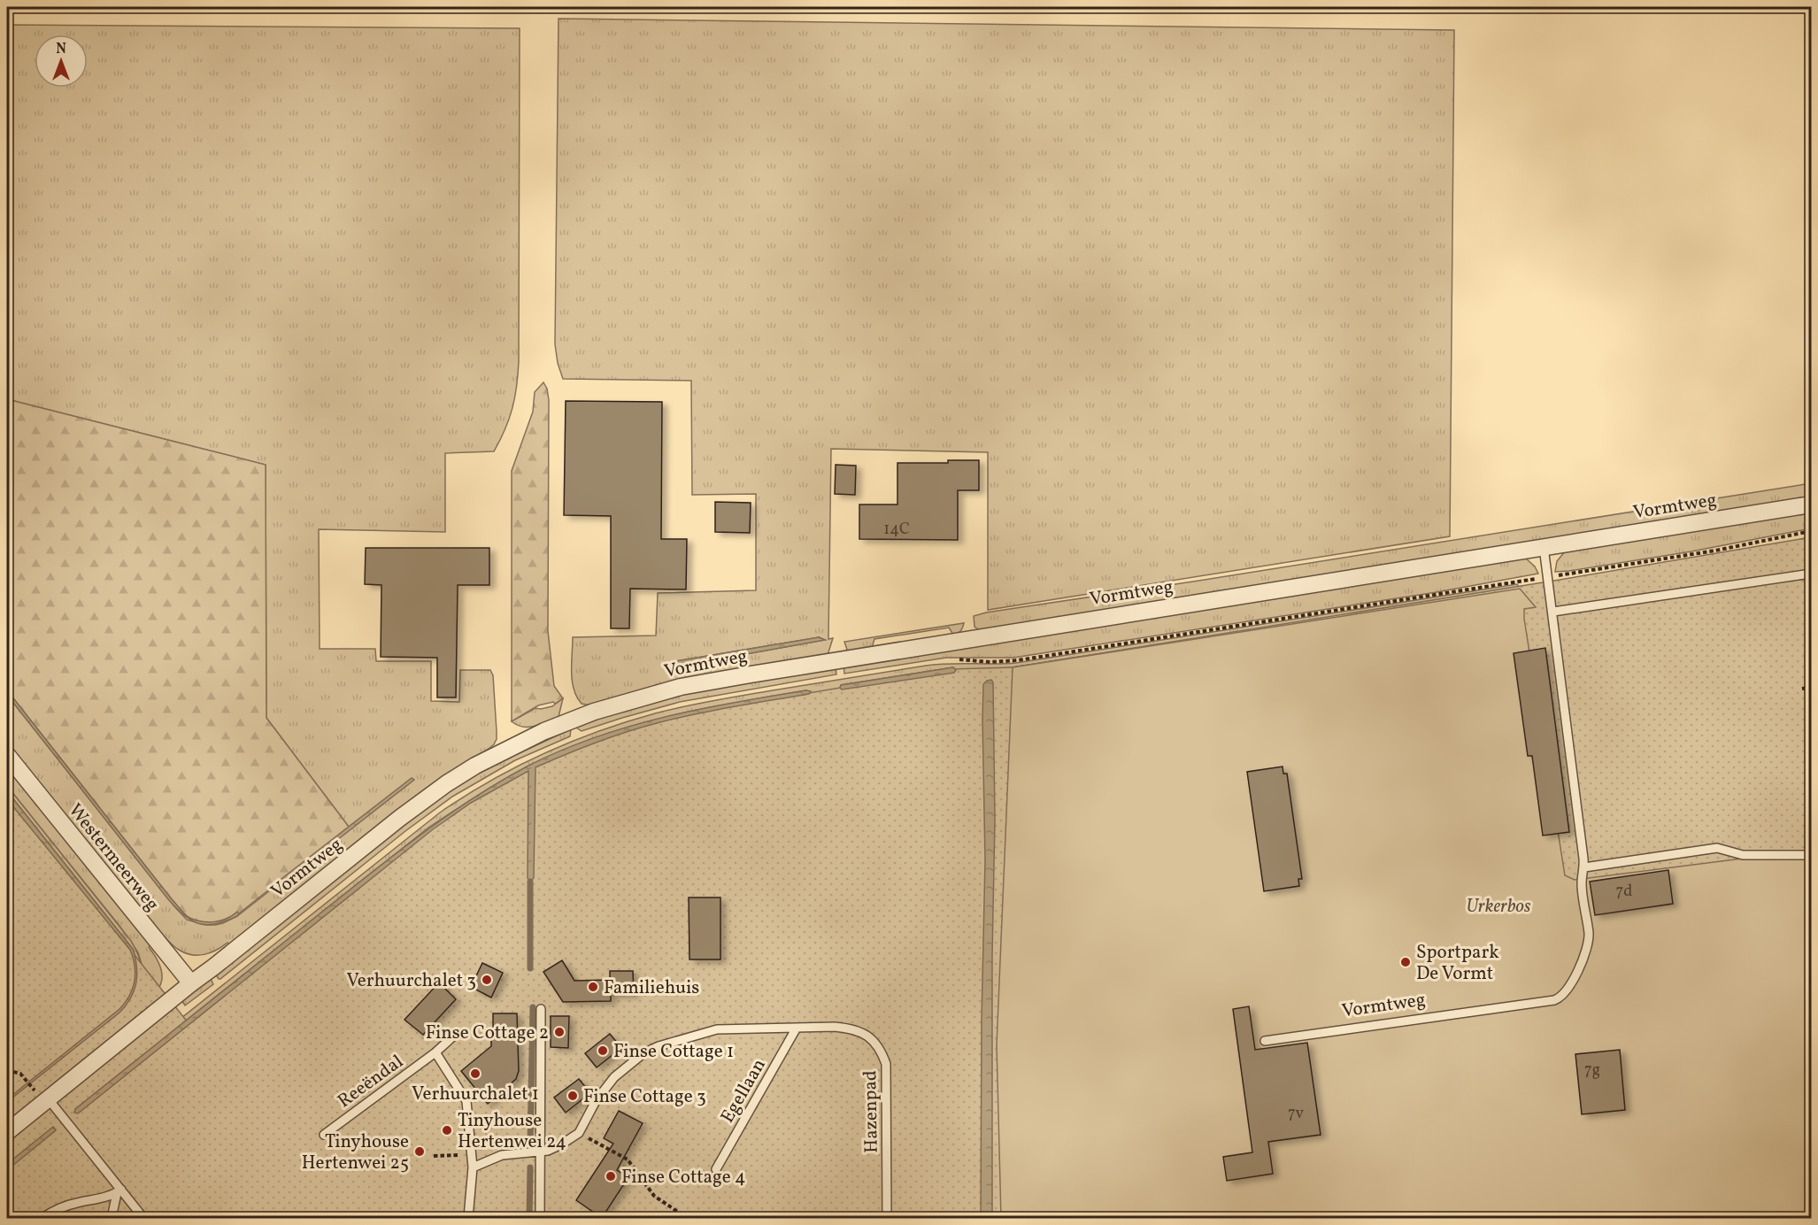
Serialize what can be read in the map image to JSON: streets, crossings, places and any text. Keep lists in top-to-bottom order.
{
  "streets": {
    "street": ["Vormtweg", "Westermeerweg"],
    "lane": ["Reeëndal", "Egellaan", "Hazenpad"]
  },
  "crossings": [
    ["Vormtweg", "Westermeerweg"],
    ["Egellaan", "Hazenpad"]
  ],
  "parks": ["Urkerbos"],
  "places": [
    "Sportpark De Vormt",
    "Verhuurchalet 3",
    "Familiehuis",
    "Finse Cottage 2",
    "Finse Cottage 1",
    "Verhuurchalet 1",
    "Finse Cottage 3",
    "Tinyhouse Hertenwei 24",
    "Tinyhouse Hertenwei 25",
    "Finse Cottage 4"
  ],
  "house_numbers": [
    "14C",
    "7d",
    "7g",
    "7v"
  ],
  "north": "top"
}
